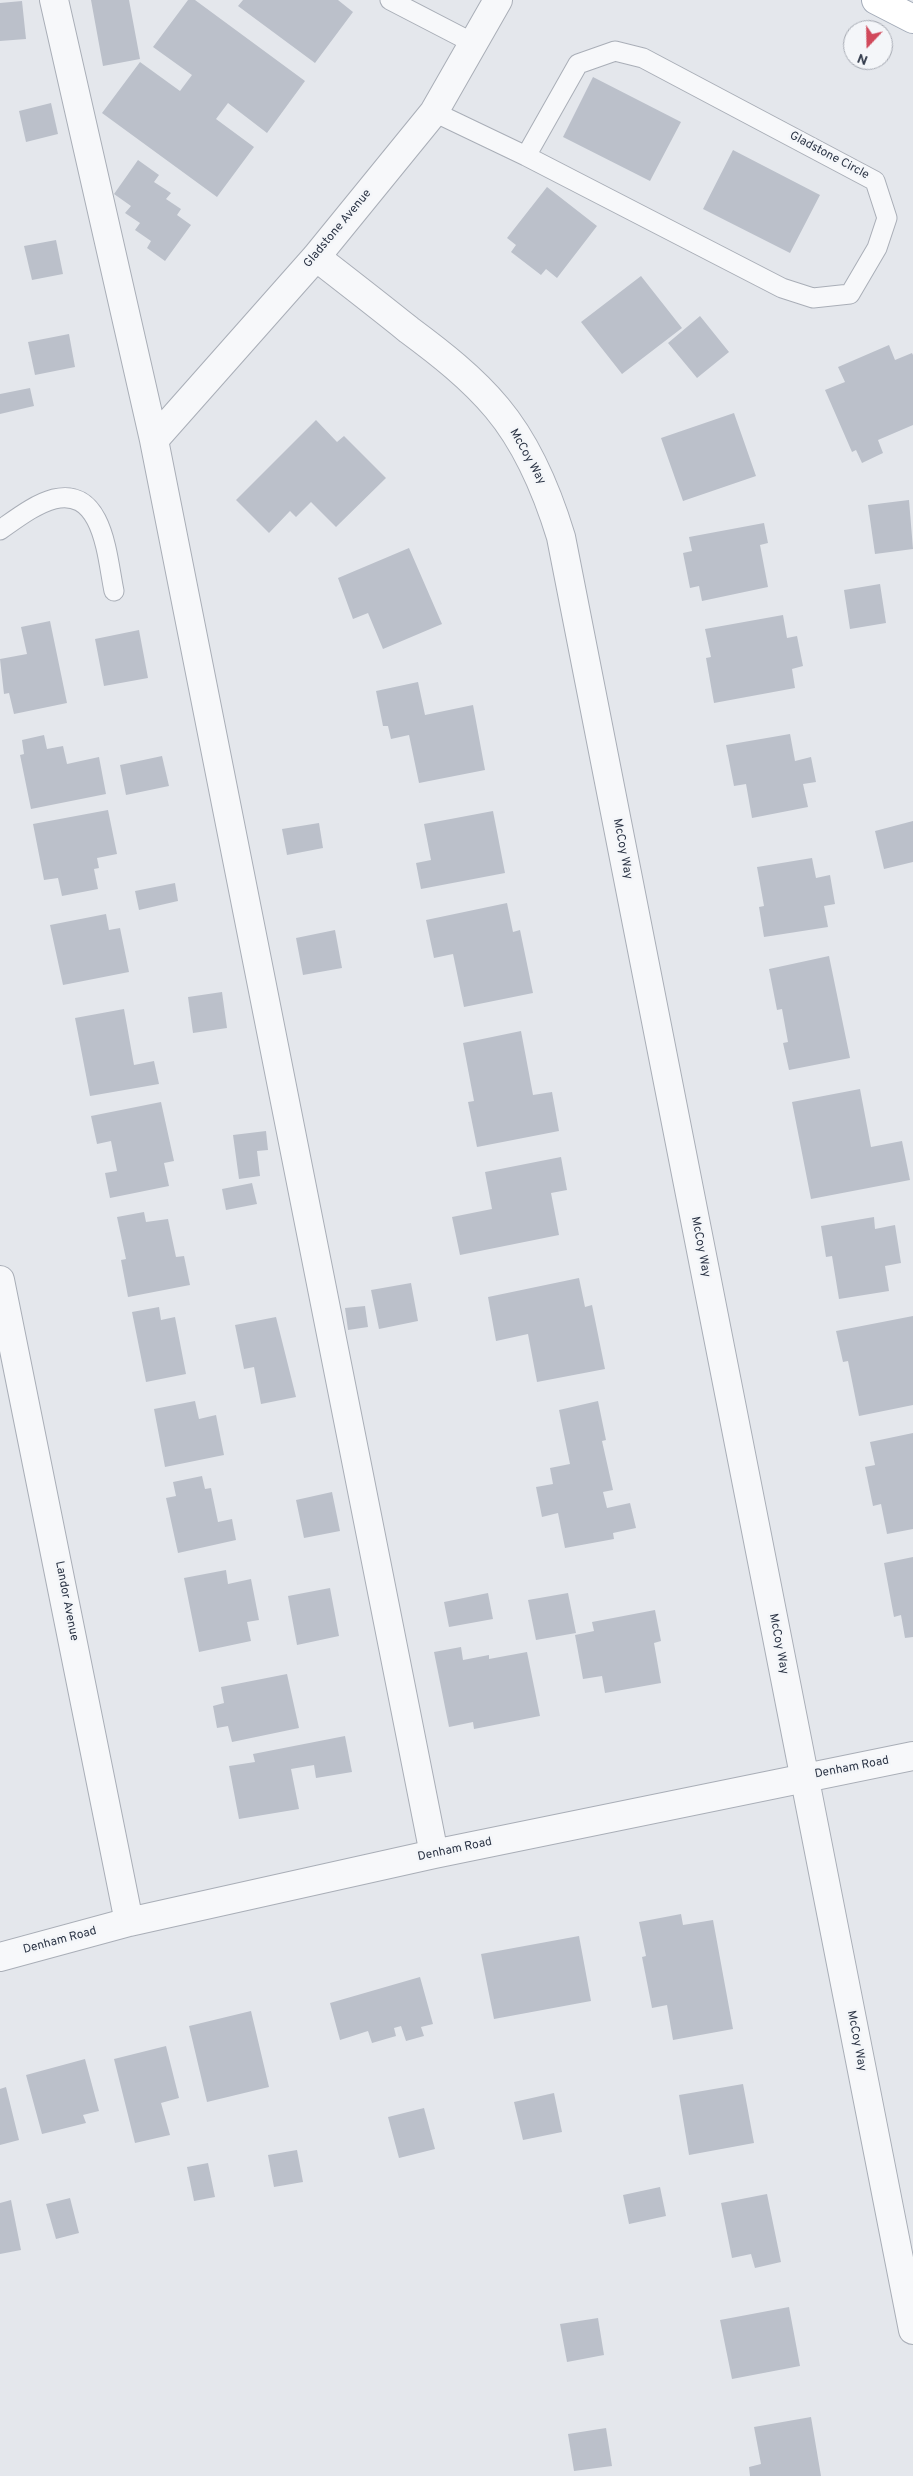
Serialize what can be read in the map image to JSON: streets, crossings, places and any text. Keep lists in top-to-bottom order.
{
  "streets": {
    "street": [
      "Gladstone Avenue",
      "McCoy Way",
      "Landor Avenue",
      "Denham Road"
    ],
    "lane": ["Gladstone Circle"]
  },
  "crossings": [
    ["Gladstone Circle", "Gladstone Avenue"],
    ["Gladstone Avenue", "McCoy Way"],
    ["McCoy Way", "Denham Road"],
    ["Landor Avenue", "Denham Road"]
  ],
  "north": "bottom"
}
